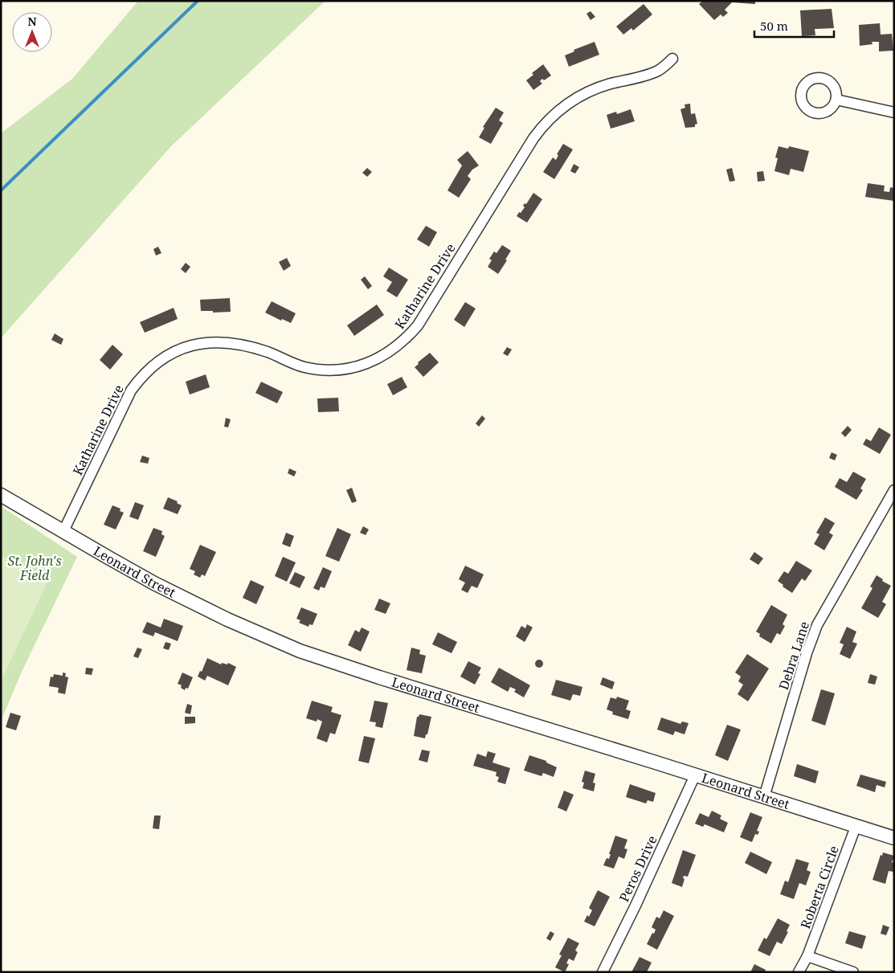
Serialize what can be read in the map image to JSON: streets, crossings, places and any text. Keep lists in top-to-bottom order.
{
  "streets": {
    "street": [
      "Katharine Drive",
      "Leonard Street",
      "Debra Lane",
      "Peros Drive",
      "Roberta Circle"
    ]
  },
  "crossings": [
    ["Katharine Drive", "Leonard Street"],
    ["Leonard Street", "Debra Lane"],
    ["Leonard Street", "Peros Drive"],
    ["Leonard Street", "Roberta Circle"]
  ],
  "parks": ["St. John's Field"],
  "scale_bar": "50 m",
  "north": "top"
}
